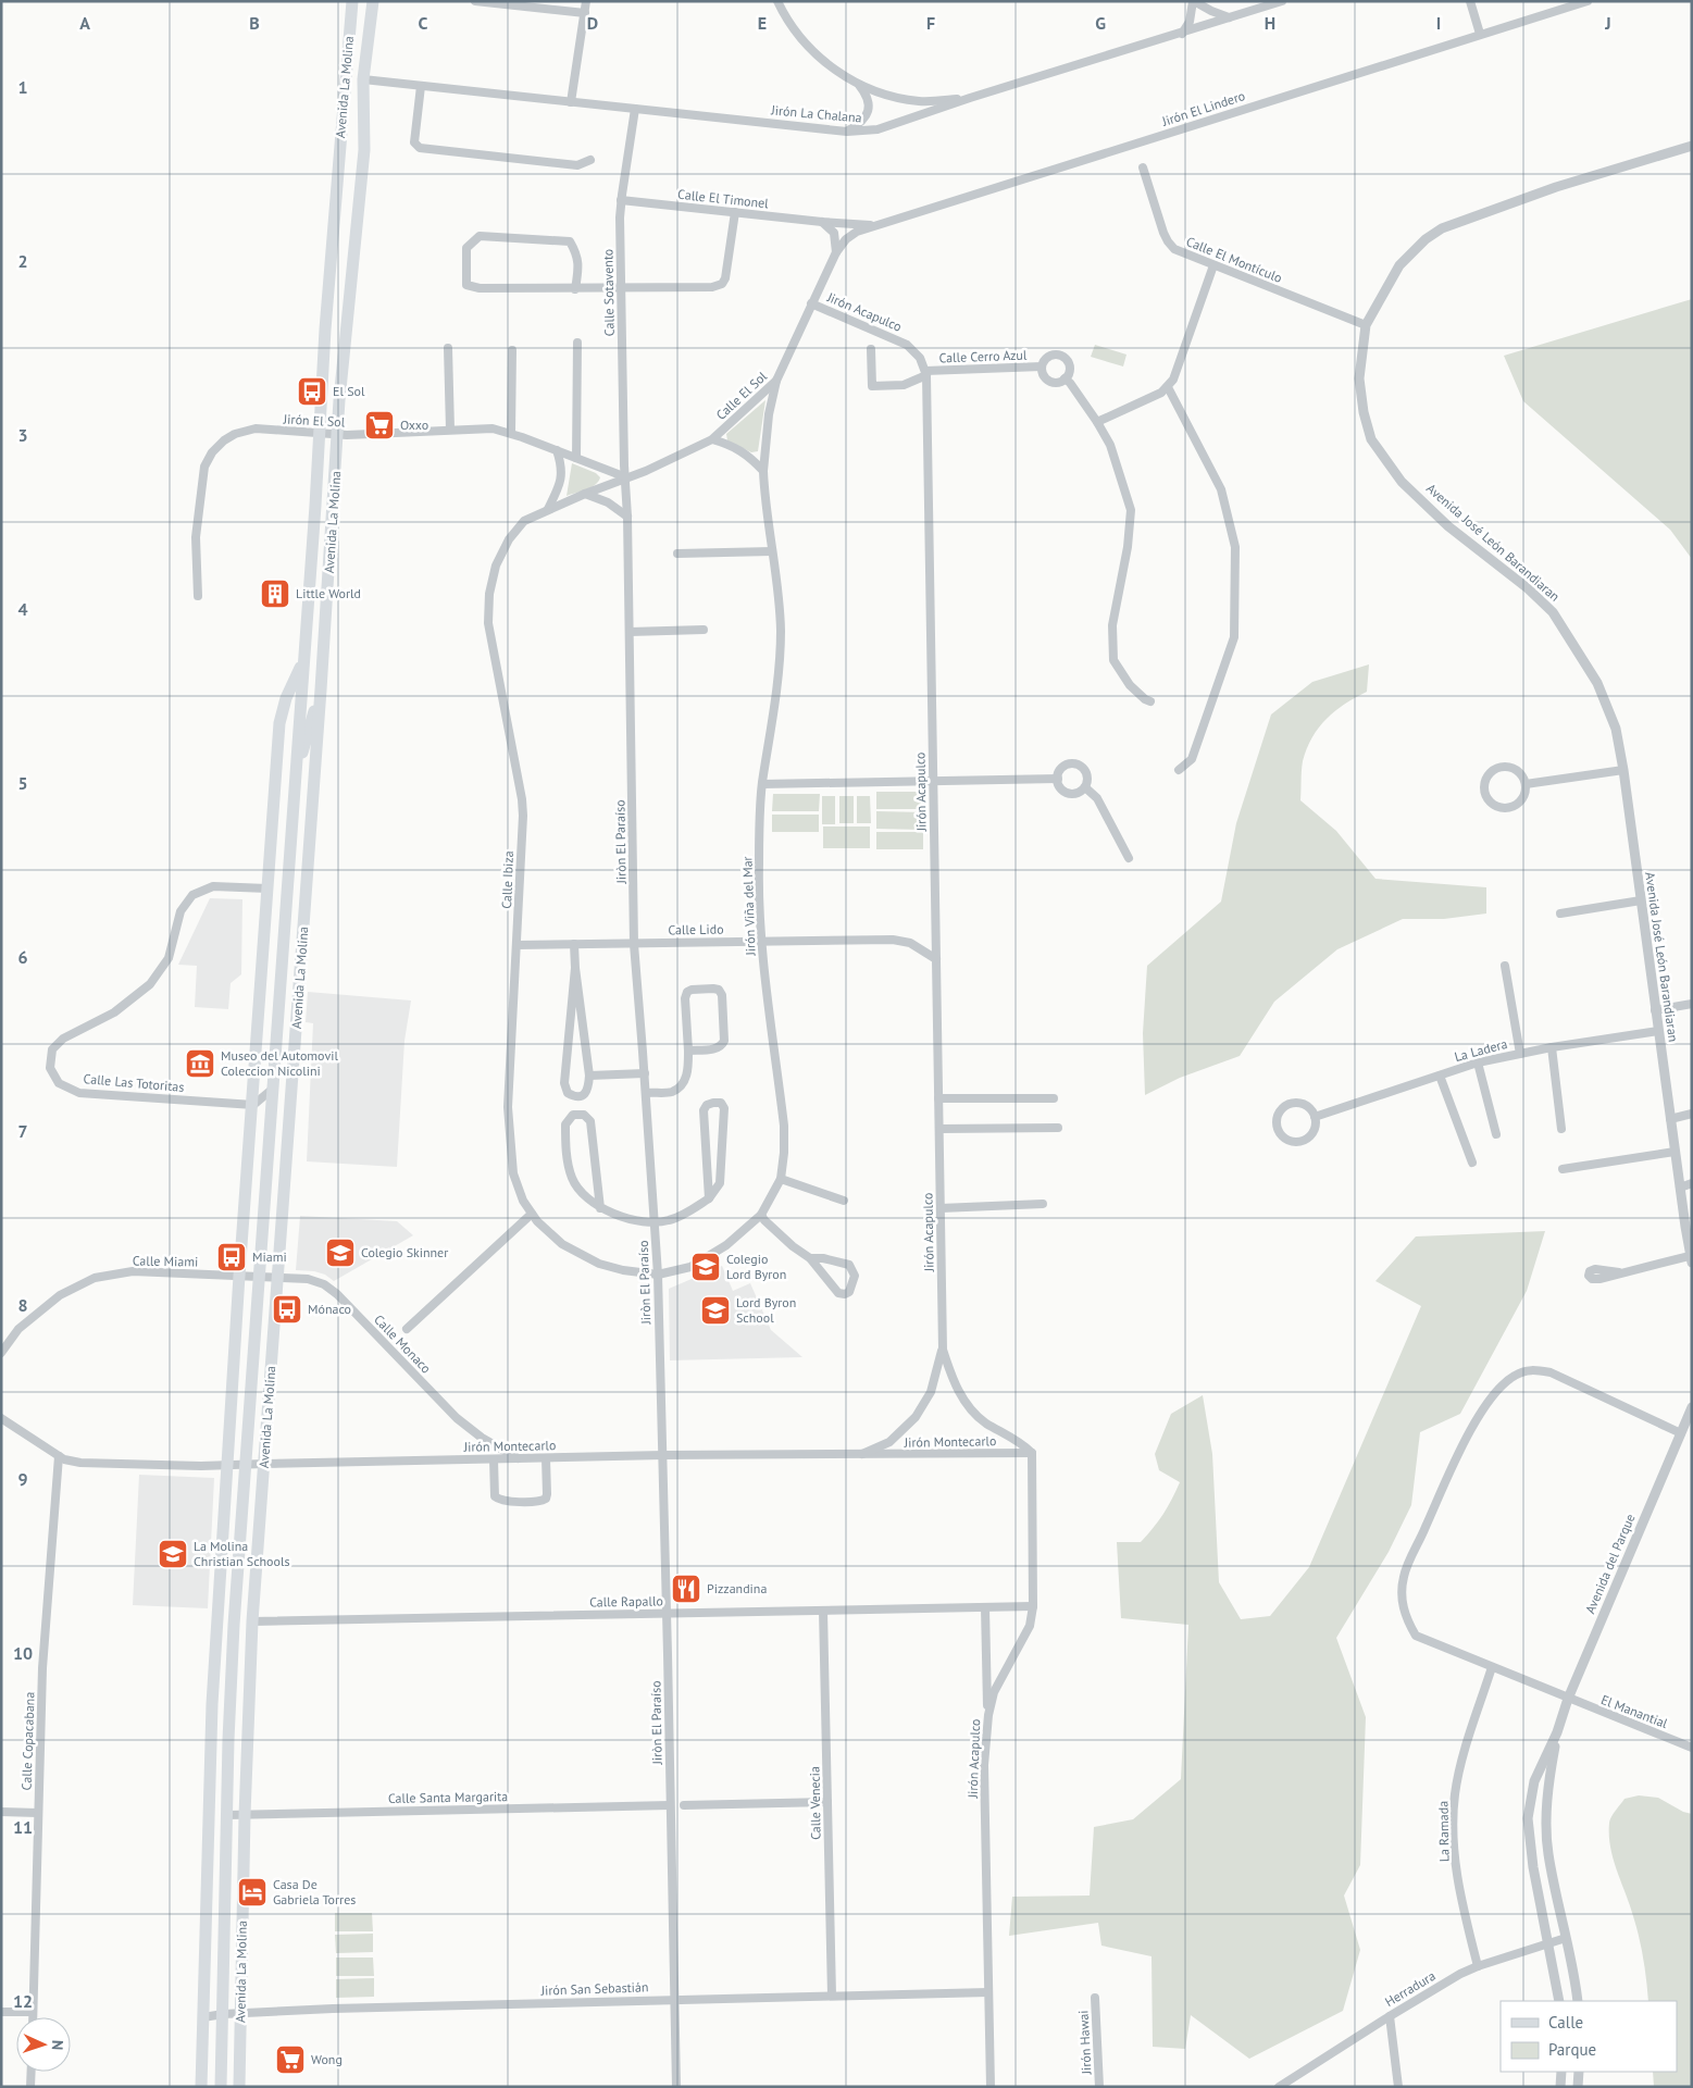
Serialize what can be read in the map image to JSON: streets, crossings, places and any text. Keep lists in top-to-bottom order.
{
  "streets": {
    "main road": ["Avenida La Molina"],
    "street": [
      "Jirón El Lindero",
      "Jirón La Chalana",
      "Calle El Timonel",
      "Calle El Montículo",
      "Calle Sotavento",
      "Jirón Acapulco",
      "Calle Cerro Azul",
      "Calle El Sol",
      "Jirón El Sol",
      "Avenida José León Barandiaran",
      "Jiròn El Paraíso",
      "Calle Ibiza",
      "Jirón Viña del Mar",
      "Calle Lido",
      "La Ladera",
      "Calle Las Totoritas",
      "Calle Miami",
      "Calle Monaco",
      "Jirón Montecarlo",
      "Avenida del Parque",
      "Calle Rapallo",
      "El Manantial",
      "Calle Copacabana",
      "Calle Santa Margarita",
      "Calle Venecia",
      "La Ramada",
      "Jirón San Sebastián",
      "Herradura",
      "Jirón Hawai"
    ]
  },
  "crossings": [
    ["Avenida La Molina", "Jirón La Chalana"],
    ["Avenida La Molina", "Jirón El Sol"],
    ["Avenida La Molina", "Calle Las Totoritas"],
    ["Avenida La Molina", "Calle Miami"],
    ["Avenida La Molina", "Calle Monaco"],
    ["Avenida La Molina", "Jirón Montecarlo"],
    ["Avenida La Molina", "Calle Rapallo"],
    ["Avenida La Molina", "Calle Santa Margarita"],
    ["Avenida La Molina", "Jirón San Sebastián"],
    ["Jirón El Lindero", "Calle El Timonel"],
    ["Jirón El Lindero", "Calle El Sol"],
    ["Jirón La Chalana", "Calle Sotavento"],
    ["Calle El Timonel", "Calle Sotavento"],
    ["Calle El Montículo", "Avenida José León Barandiaran"],
    ["Calle Sotavento", "Calle El Sol"],
    ["Calle Sotavento", "Jirón El Sol"],
    ["Calle Sotavento", "Jiròn El Paraíso"],
    ["Calle Sotavento", "Calle Ibiza"],
    ["Jirón Acapulco", "Calle Cerro Azul"],
    ["Jirón Acapulco", "Calle El Sol"],
    ["Jirón Acapulco", "Calle Lido"],
    ["Jirón Acapulco", "Jirón Montecarlo"],
    ["Jirón Acapulco", "Calle Rapallo"],
    ["Jirón Acapulco", "Jirón San Sebastián"],
    ["Calle El Sol", "Jirón El Sol"],
    ["Calle El Sol", "Jiròn El Paraíso"],
    ["Calle El Sol", "Calle Ibiza"],
    ["Calle El Sol", "Jirón Viña del Mar"],
    ["Jirón El Sol", "Jiròn El Paraíso"],
    ["Jirón El Sol", "Calle Ibiza"],
    ["Avenida José León Barandiaran", "La Ladera"],
    ["Jiròn El Paraíso", "Calle Ibiza"],
    ["Jiròn El Paraíso", "Jirón Viña del Mar"],
    ["Jiròn El Paraíso", "Calle Lido"],
    ["Jiròn El Paraíso", "Jirón Montecarlo"],
    ["Jiròn El Paraíso", "Calle Rapallo"],
    ["Jiròn El Paraíso", "Calle Santa Margarita"],
    ["Jiròn El Paraíso", "Jirón San Sebastián"],
    ["Calle Ibiza", "Jirón Viña del Mar"],
    ["Calle Ibiza", "Calle Lido"],
    ["Jirón Viña del Mar", "Calle Lido"],
    ["Calle Miami", "Calle Monaco"],
    ["Calle Monaco", "Jirón Montecarlo"],
    ["Jirón Montecarlo", "Calle Copacabana"],
    ["Avenida del Parque", "El Manantial"],
    ["Avenida del Parque", "Herradura"],
    ["Calle Rapallo", "Calle Venecia"],
    ["El Manantial", "La Ramada"],
    ["Calle Venecia", "Jirón San Sebastián"],
    ["La Ramada", "Herradura"]
  ],
  "places": {
    "bus stop": ["El Sol", "Miami", "Mónaco"],
    "supermarket": ["Oxxo", "Wong"],
    "building": ["Little World"],
    "museum": ["Museo del Automovil Coleccion Nicolini"],
    "school or university": [
      "Colegio Skinner",
      "Colegio Lord Byron",
      "Lord Byron School",
      "La Molina Christian Schools"
    ],
    "restaurant": ["Pizzandina"],
    "hotel": ["Casa De Gabriela Torres"]
  },
  "legend": ["Calle", "Parque"],
  "north": "right",
  "grid": {
    "columns": [
      "A",
      "B",
      "C",
      "D",
      "E",
      "F",
      "G",
      "H",
      "I",
      "J"
    ],
    "rows": [
      "1",
      "2",
      "3",
      "4",
      "5",
      "6",
      "7",
      "8",
      "9",
      "10",
      "11",
      "12"
    ]
  }
}
